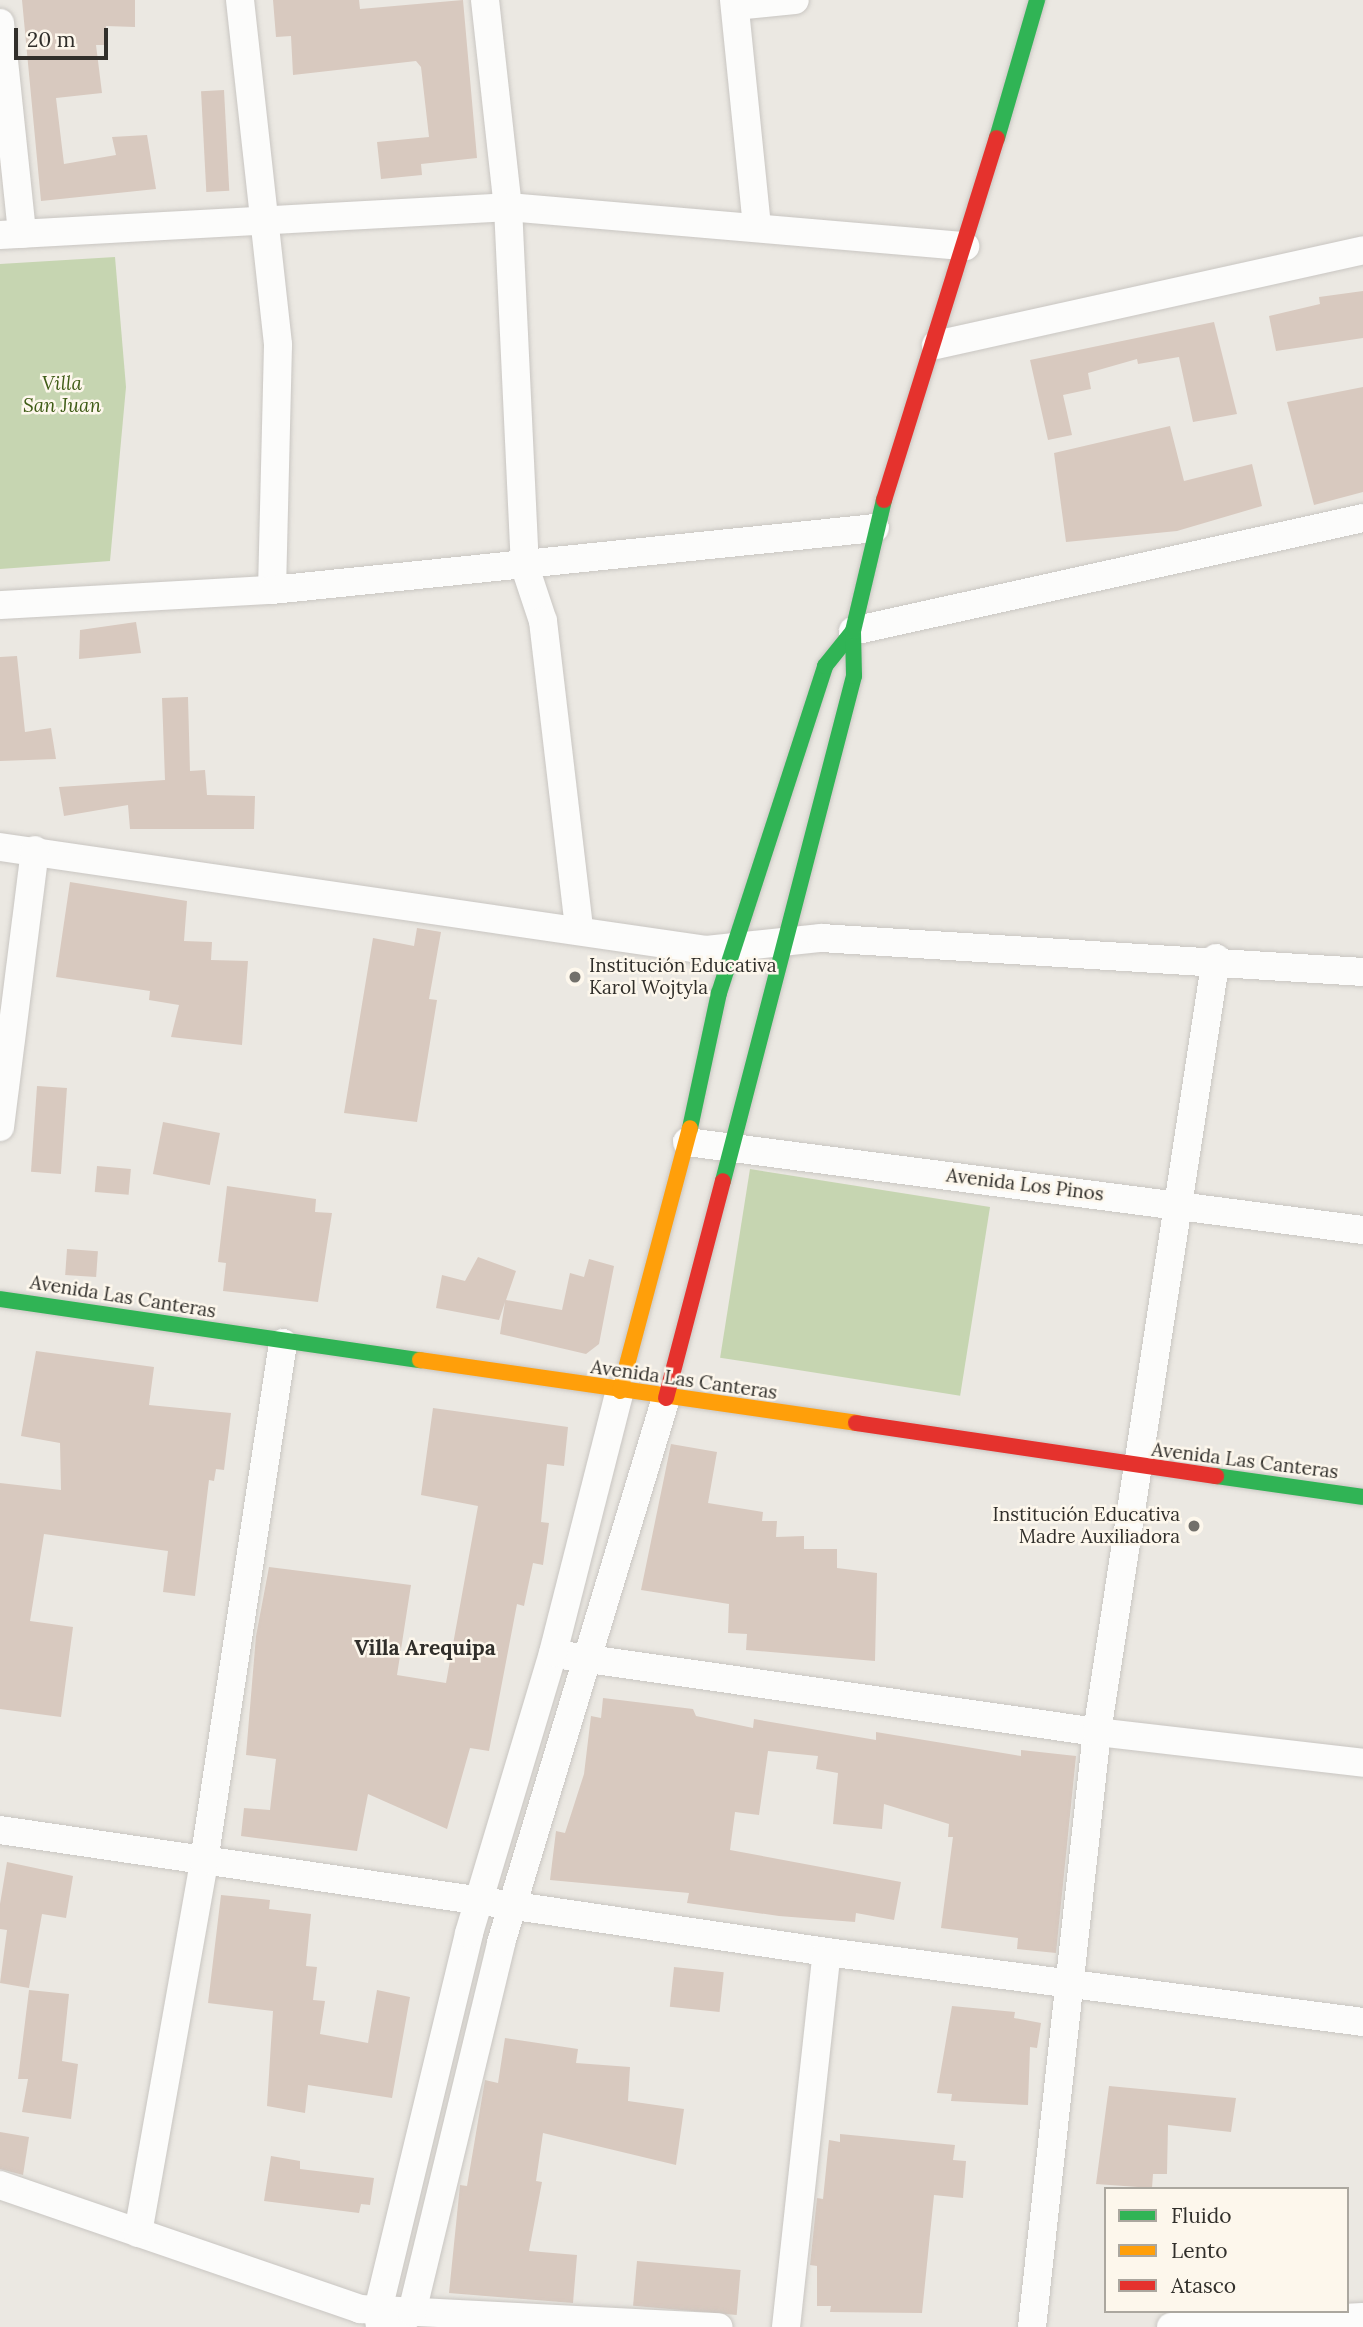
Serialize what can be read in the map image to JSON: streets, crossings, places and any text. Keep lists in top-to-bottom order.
{
  "streets": {
    "street": ["Avenida Los Pinos", "Avenida Las Canteras"]
  },
  "districts": ["Villa Arequipa"],
  "parks": ["Villa San Juan"],
  "places": ["Institución Educativa Karol Wojtyla", "Institución Educativa Madre Auxiliadora"],
  "legend": ["Fluido", "Lento", "Atasco"],
  "scale_bar": "20 m"
}
